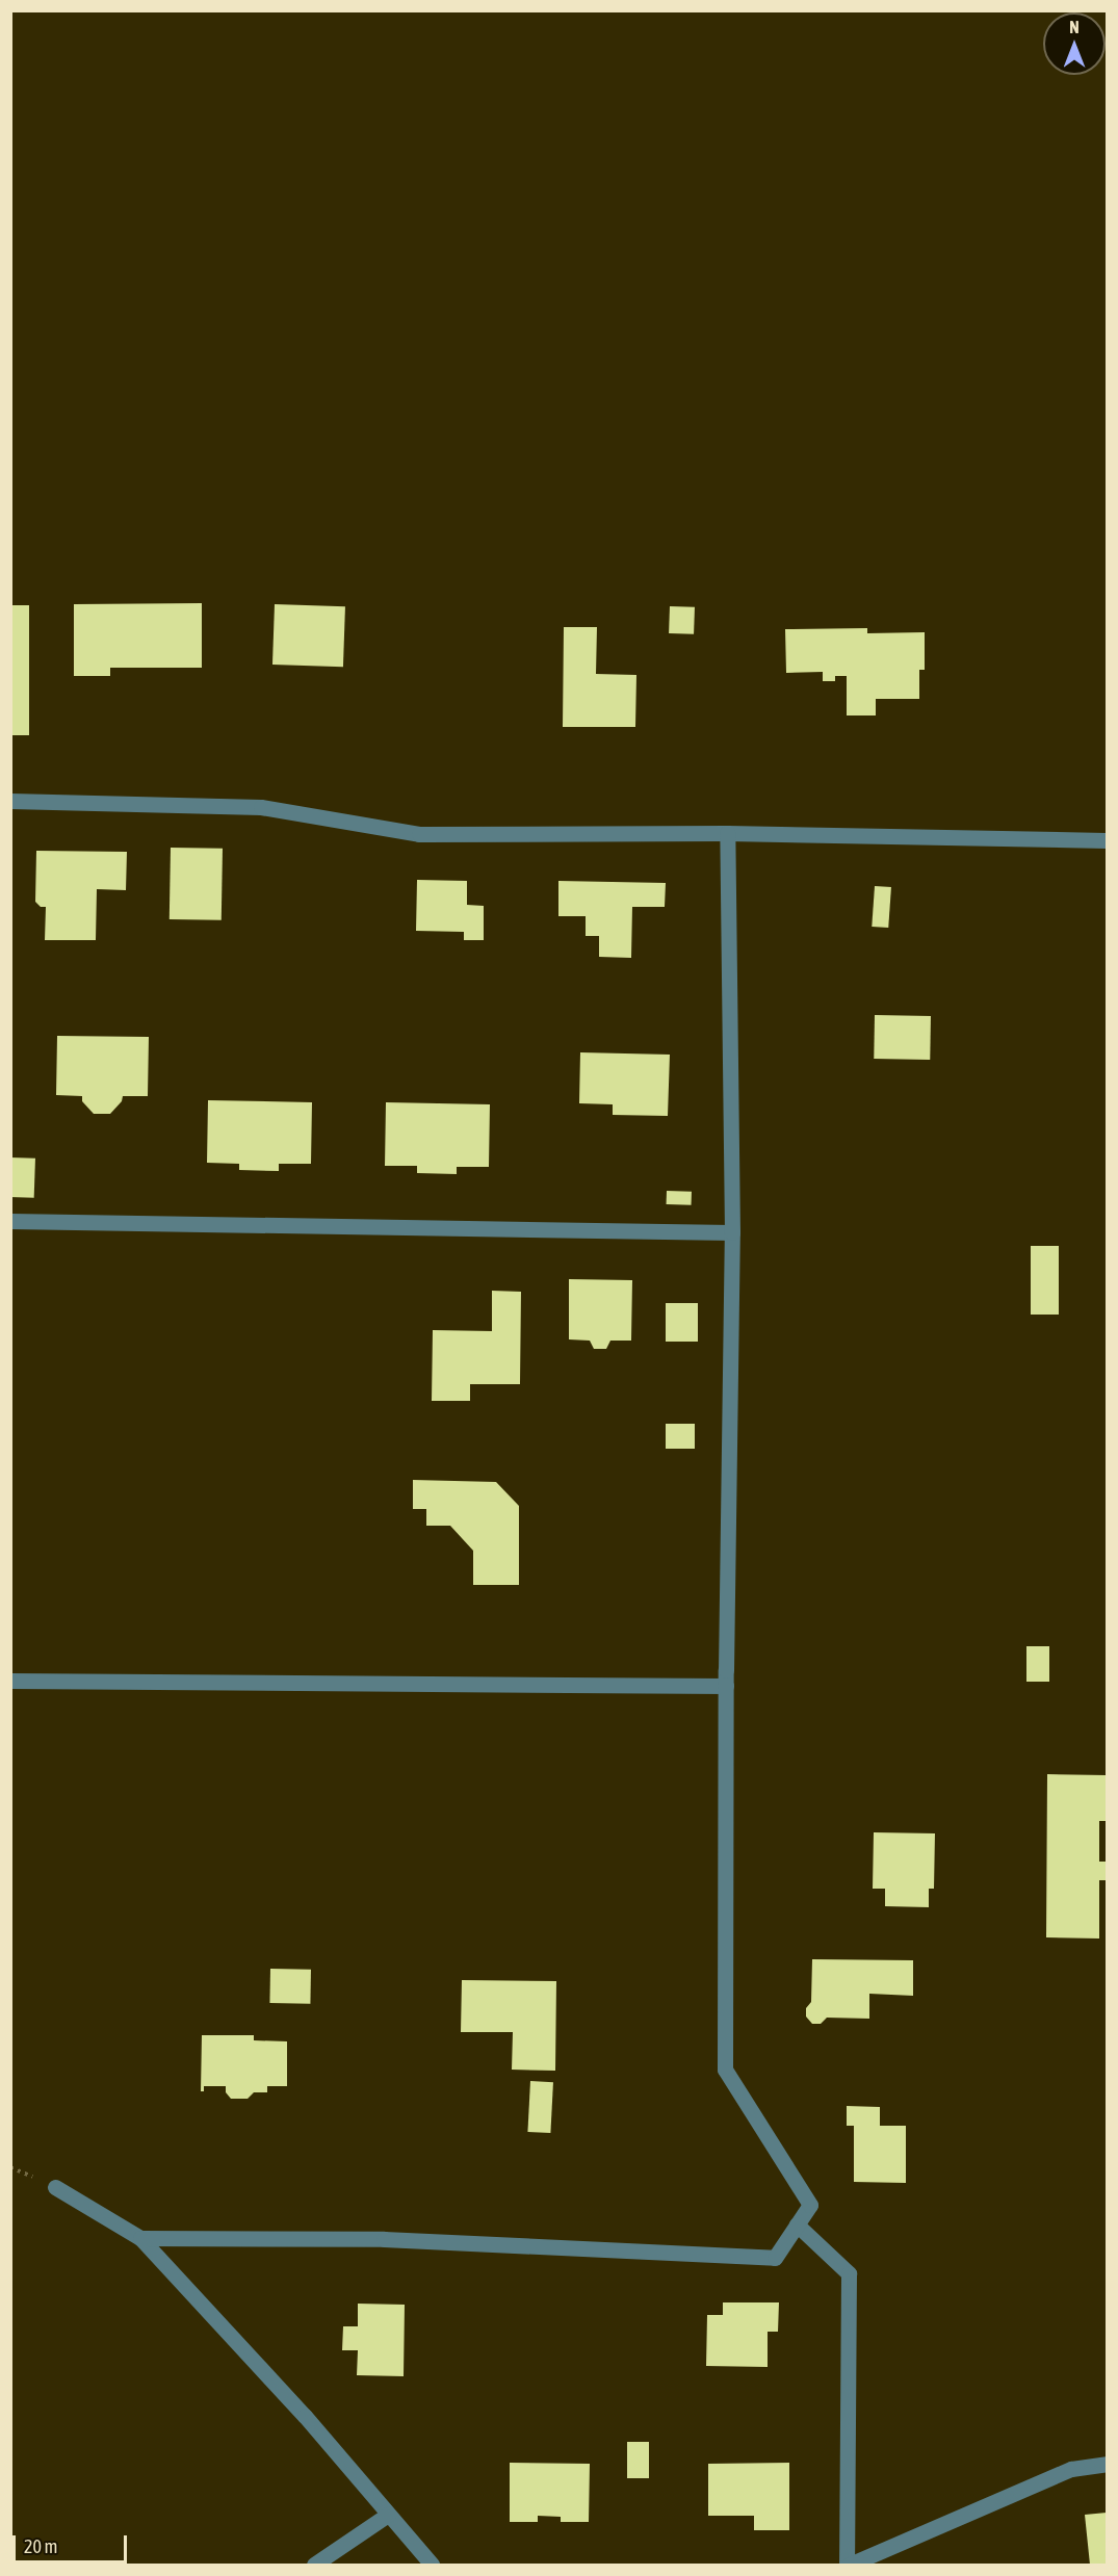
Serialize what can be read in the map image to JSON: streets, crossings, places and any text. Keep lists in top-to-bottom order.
{
  "scale_bar": "20 m",
  "north": "top"
}
